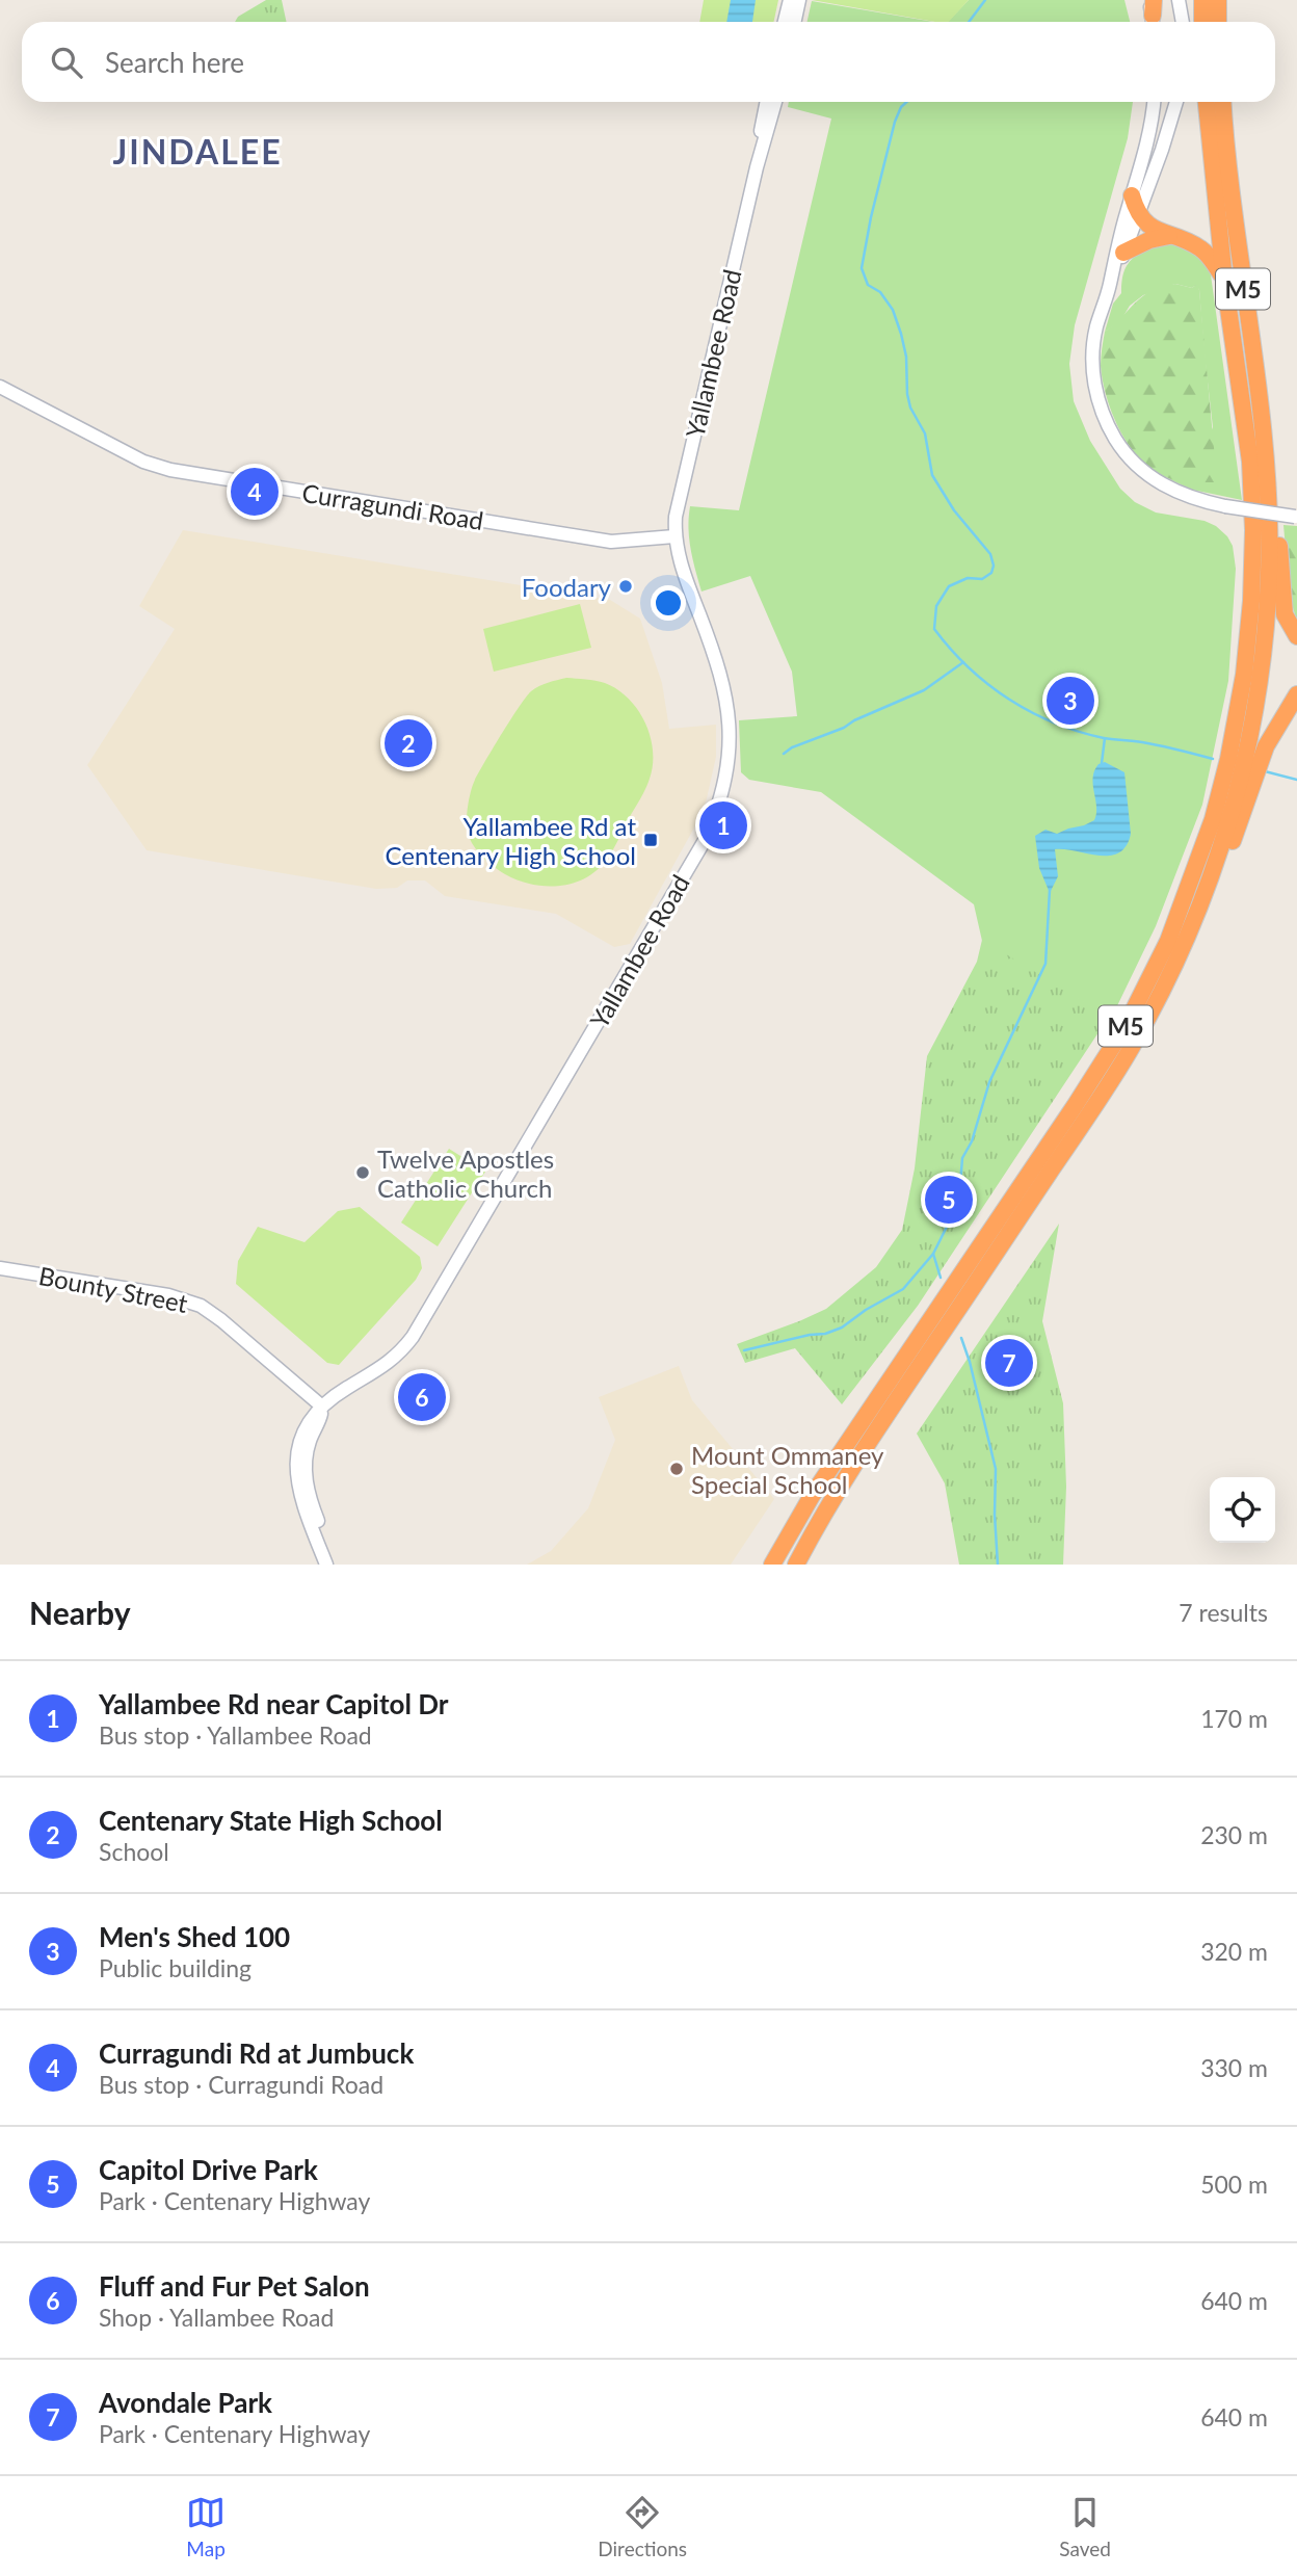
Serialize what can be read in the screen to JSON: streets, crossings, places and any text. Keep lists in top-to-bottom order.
{
  "streets": {
    "highway": ["M5"],
    "main road": ["Yallambee Road", "Curragundi Road", "Bounty Street"]
  },
  "crossings": [
    ["Yallambee Road", "Curragundi Road"],
    ["Yallambee Road", "Bounty Street"]
  ],
  "districts": ["JINDALEE"],
  "places": {
    "other": ["Foodary", "Twelve Apostles Catholic Church", "Mount Ommaney Special School"],
    "transit": ["Yallambee Rd at Centenary High School"]
  },
  "page": {
    "search": "Search here",
    "pins": [
      "4",
      "3",
      "2",
      "1",
      "5",
      "7",
      "6"
    ],
    "heading": ["Nearby", "7 results"],
    "list": [
      {
        "mark": "1",
        "name": "Yallambee Rd near Capitol Dr",
        "note": "Bus stop · Yallambee Road",
        "value": "170 m"
      },
      {
        "mark": "2",
        "name": "Centenary State High School",
        "note": "School",
        "value": "230 m"
      },
      {
        "mark": "3",
        "name": "Men's Shed 100",
        "note": "Public building",
        "value": "320 m"
      },
      {
        "mark": "4",
        "name": "Curragundi Rd at Jumbuck",
        "note": "Bus stop · Curragundi Road",
        "value": "330 m"
      },
      {
        "mark": "5",
        "name": "Capitol Drive Park",
        "note": "Park · Centenary Highway",
        "value": "500 m"
      },
      {
        "mark": "6",
        "name": "Fluff and Fur Pet Salon",
        "note": "Shop · Yallambee Road",
        "value": "640 m"
      },
      {
        "mark": "7",
        "name": "Avondale Park",
        "note": "Park · Centenary Highway",
        "value": "640 m"
      }
    ],
    "nav": ["Map", "Directions", "Saved"]
  }
}
